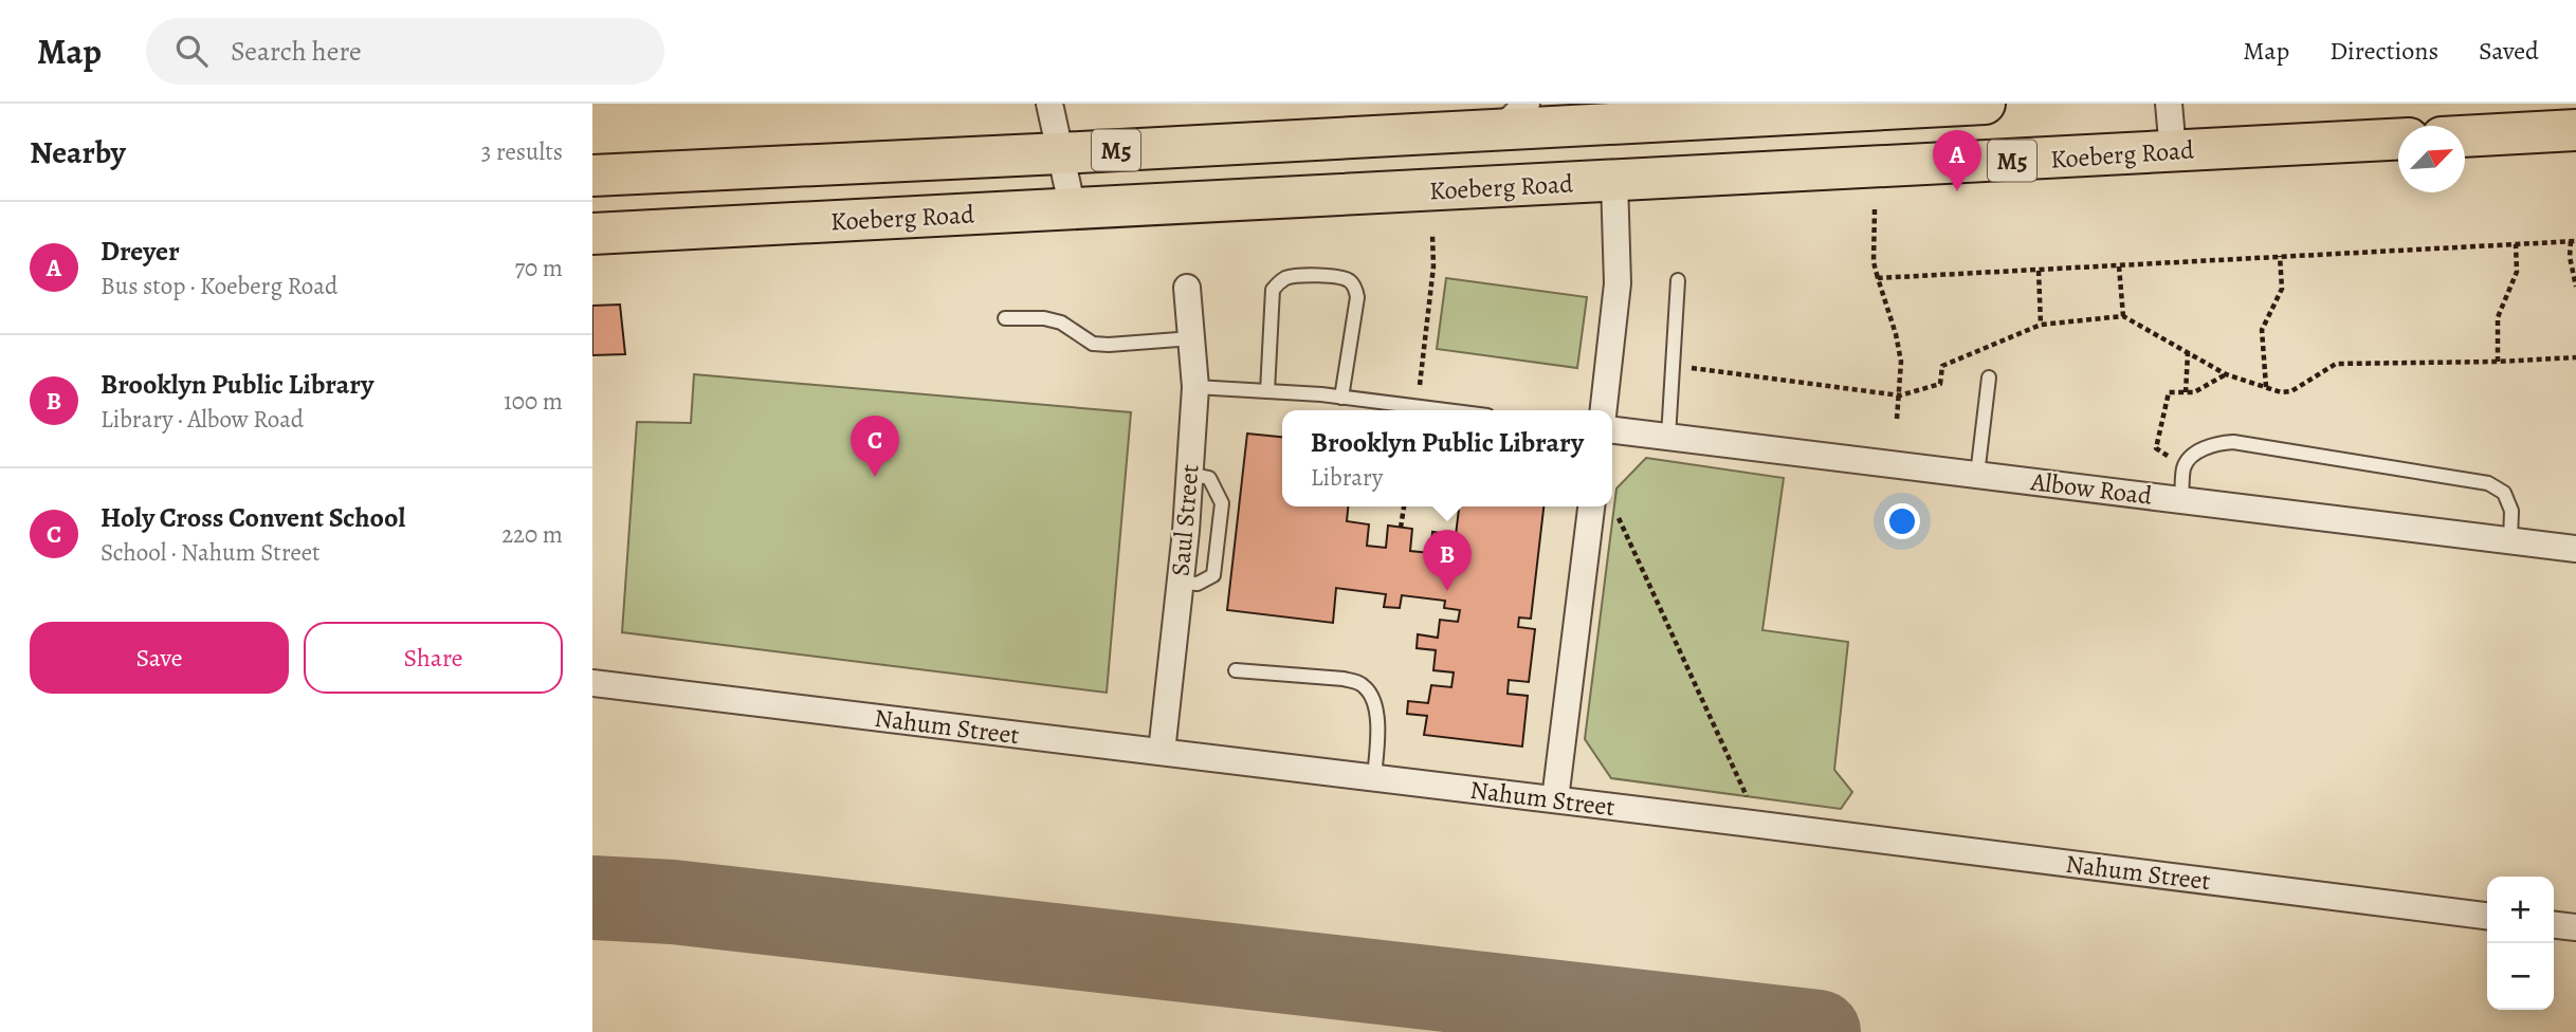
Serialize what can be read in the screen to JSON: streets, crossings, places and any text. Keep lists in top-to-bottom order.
{
  "streets": {
    "main road": ["M5", "Koeberg Road"],
    "street": ["Albow Road", "Saul Street", "Nahum Street"]
  },
  "crossings": [
    ["Saul Street", "Nahum Street"]
  ],
  "north": "top right",
  "page": {
    "header": "Map",
    "search": "Search here",
    "nav": ["Map", "Directions", "Saved"],
    "heading": ["Nearby", "3 results"],
    "pins": ["A", "C", "B"],
    "list": [
      {
        "mark": "A",
        "name": "Dreyer",
        "note": "Bus stop · Koeberg Road",
        "value": "70 m"
      },
      {
        "mark": "B",
        "name": "Brooklyn Public Library",
        "note": "Library · Albow Road",
        "value": "100 m"
      },
      {
        "mark": "C",
        "name": "Holy Cross Convent School",
        "note": "School · Nahum Street",
        "value": "220 m"
      }
    ],
    "popup": ["Brooklyn Public Library", "Library"],
    "buttons": ["Save", "Share"],
    "map_buttons": ["+", "−"]
  }
}
